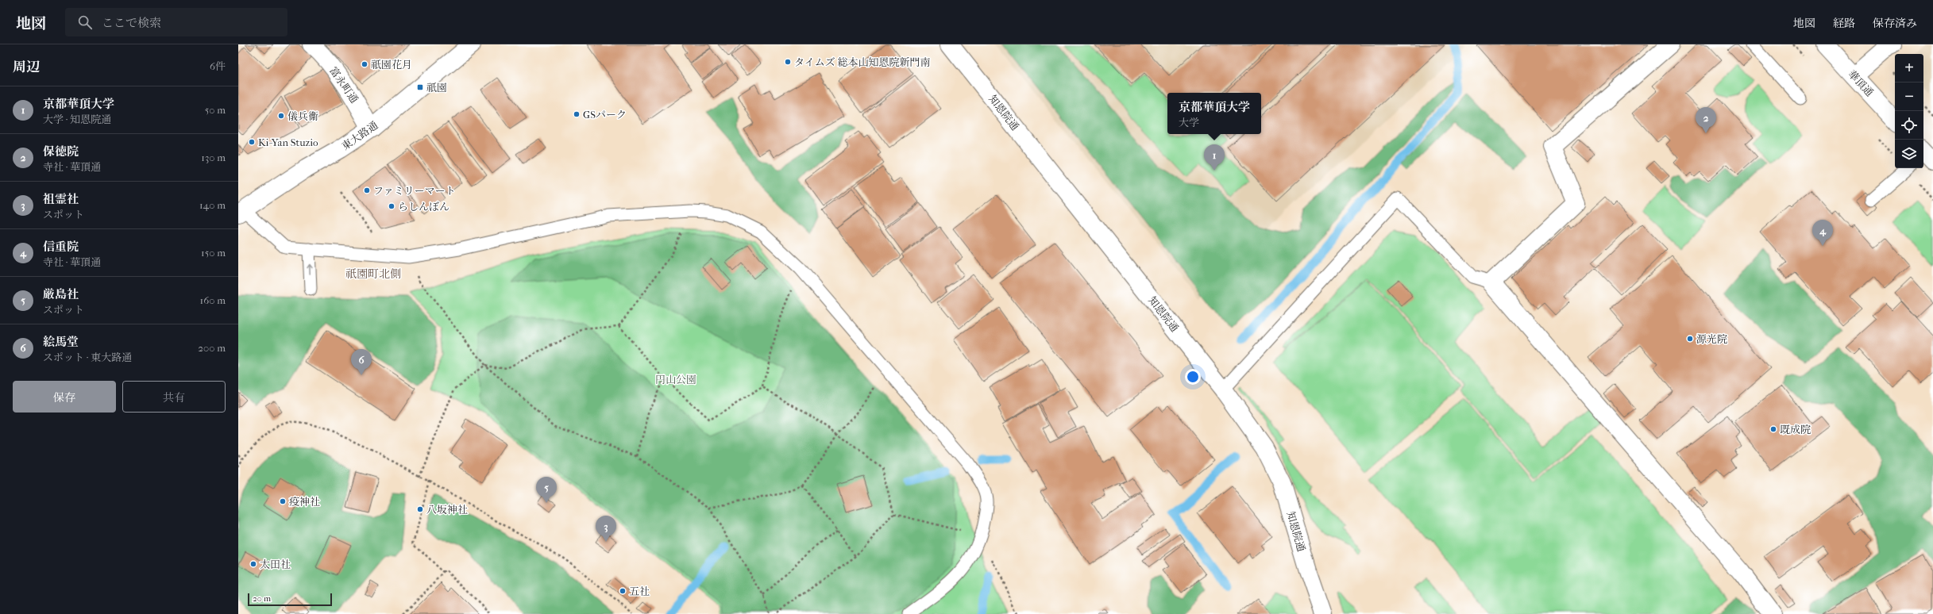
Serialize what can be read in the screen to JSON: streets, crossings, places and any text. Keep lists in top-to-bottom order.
{
  "streets": {
    "street": [
      "華頂通",
      "富永町通",
      "知恩院通",
      "東大路通"
    ]
  },
  "crossings": [
    ["富永町通", "東大路通"]
  ],
  "districts": ["祇園町北側"],
  "parks": ["円山公園"],
  "places": {
    "other": [
      "タイムズ 総本山知恩院新門南",
      "祇園花月",
      "GSパーク",
      "儀兵衞",
      "Ki-Yan Stuzio",
      "ファミリーマート",
      "らしんぼん",
      "源光院",
      "既成院",
      "疫神社",
      "八坂神社",
      "太田社",
      "五社"
    ],
    "transit": ["祇園"]
  },
  "scale_bar": "20 m",
  "page": {
    "header": "地図",
    "search": "ここで検索",
    "nav": ["地図", "経路", "保存済み"],
    "heading": ["周辺", "6件"],
    "map_buttons": ["+", "−"],
    "list": [
      {
        "mark": "1",
        "name": "京都華頂大学",
        "note": "大学 · 知恩院通",
        "value": "50 m"
      },
      {
        "mark": "2",
        "name": "保徳院",
        "note": "寺社 · 華頂通",
        "value": "130 m"
      },
      {
        "mark": "3",
        "name": "祖霊社",
        "note": "スポット",
        "value": "140 m"
      },
      {
        "mark": "4",
        "name": "信重院",
        "note": "寺社 · 華頂通",
        "value": "150 m"
      },
      {
        "mark": "5",
        "name": "厳島社",
        "note": "スポット",
        "value": "160 m"
      },
      {
        "mark": "6",
        "name": "絵馬堂",
        "note": "スポット · 東大路通",
        "value": "200 m"
      }
    ],
    "popup": ["京都華頂大学", "大学"],
    "pins": [
      "2",
      "1",
      "4",
      "6",
      "5",
      "3"
    ],
    "buttons": ["保存", "共有"],
    "scale": "20 m"
  }
}
